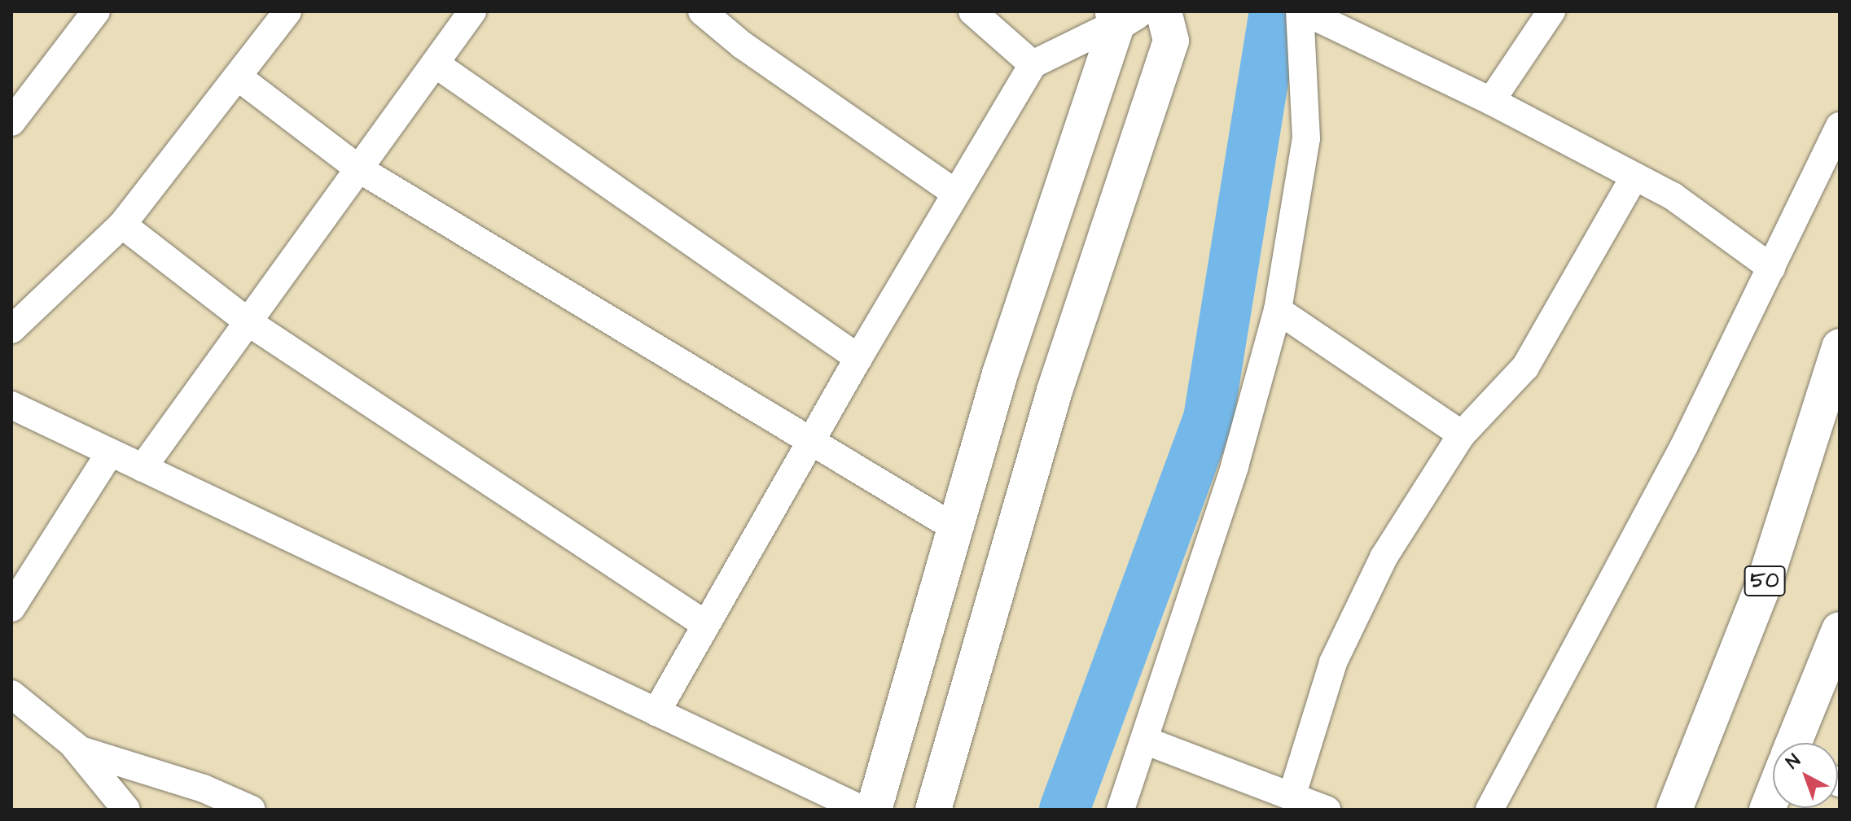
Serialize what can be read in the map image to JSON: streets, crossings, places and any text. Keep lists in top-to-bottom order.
{
  "streets": {
    "main road": ["50"]
  },
  "north": "top left"
}
